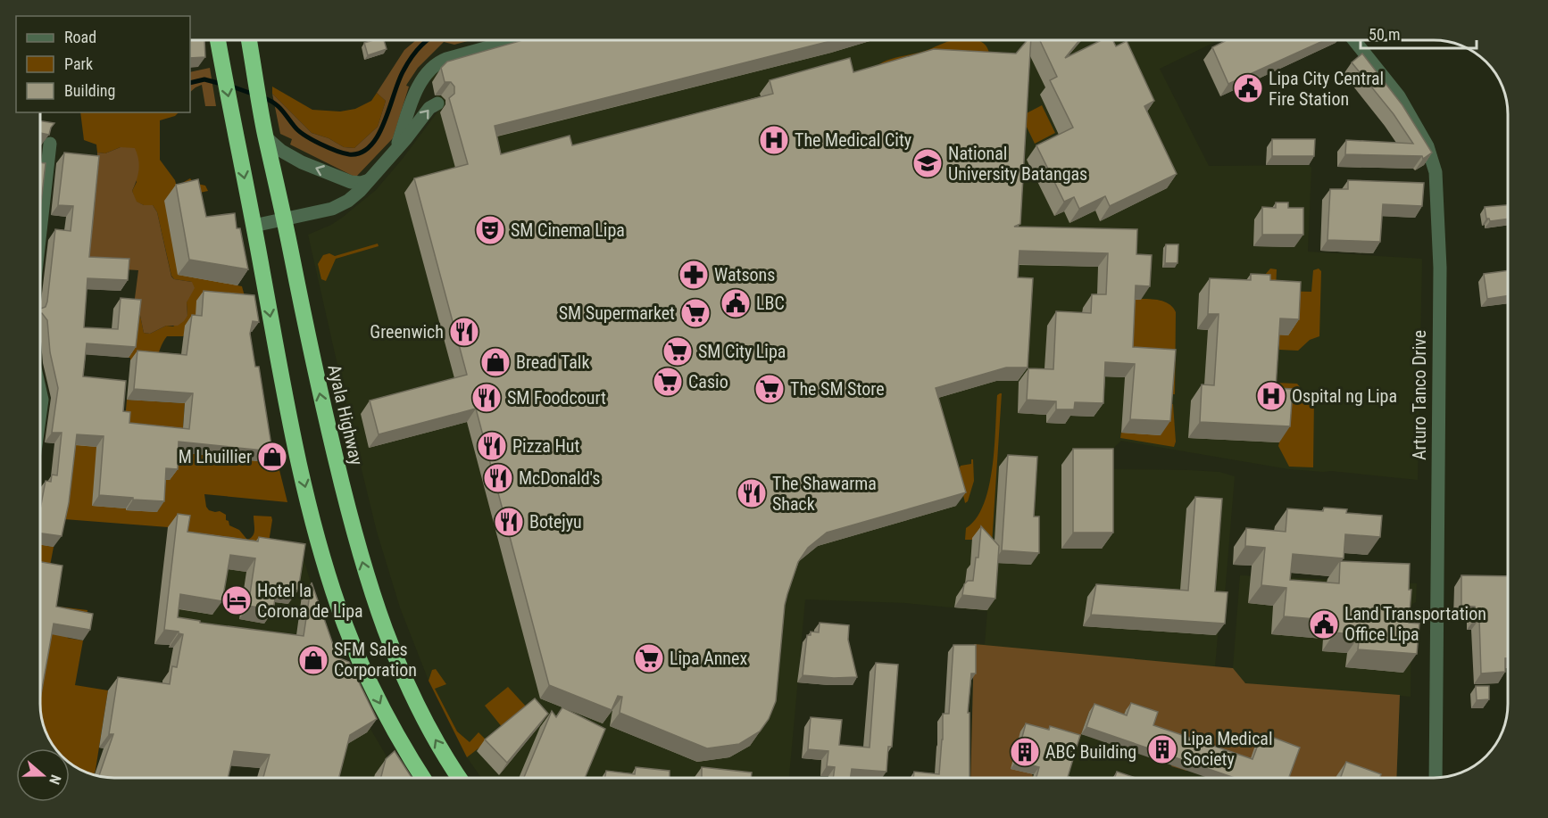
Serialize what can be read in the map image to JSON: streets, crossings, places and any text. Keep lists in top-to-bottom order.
{
  "streets": {
    "highway": ["Ayala Highway"],
    "street": ["Arturo Tanco Drive"]
  },
  "places": {
    "public building": ["Lipa City Central Fire Station", "LBC", "Land Transportation Office Lipa"],
    "hospital": ["The Medical City", "Ospital ng Lipa"],
    "school or university": ["National University Batangas"],
    "theatre": ["SM Cinema Lipa"],
    "pharmacy": ["Watsons"],
    "supermarket": [
      "SM Supermarket",
      "SM City Lipa",
      "Casio",
      "The SM Store",
      "Lipa Annex"
    ],
    "restaurant": [
      "Greenwich",
      "SM Foodcourt",
      "Pizza Hut",
      "McDonald's",
      "The Shawarma Shack",
      "Botejyu"
    ],
    "shop": ["Bread Talk", "M Lhuillier", "SFM Sales Corporation"],
    "hotel": ["Hotel la Corona de Lipa"],
    "building": ["Lipa Medical Society", "ABC Building"]
  },
  "legend": ["Road", "Park", "Building"],
  "scale_bar": "50 m",
  "north": "right"
}
